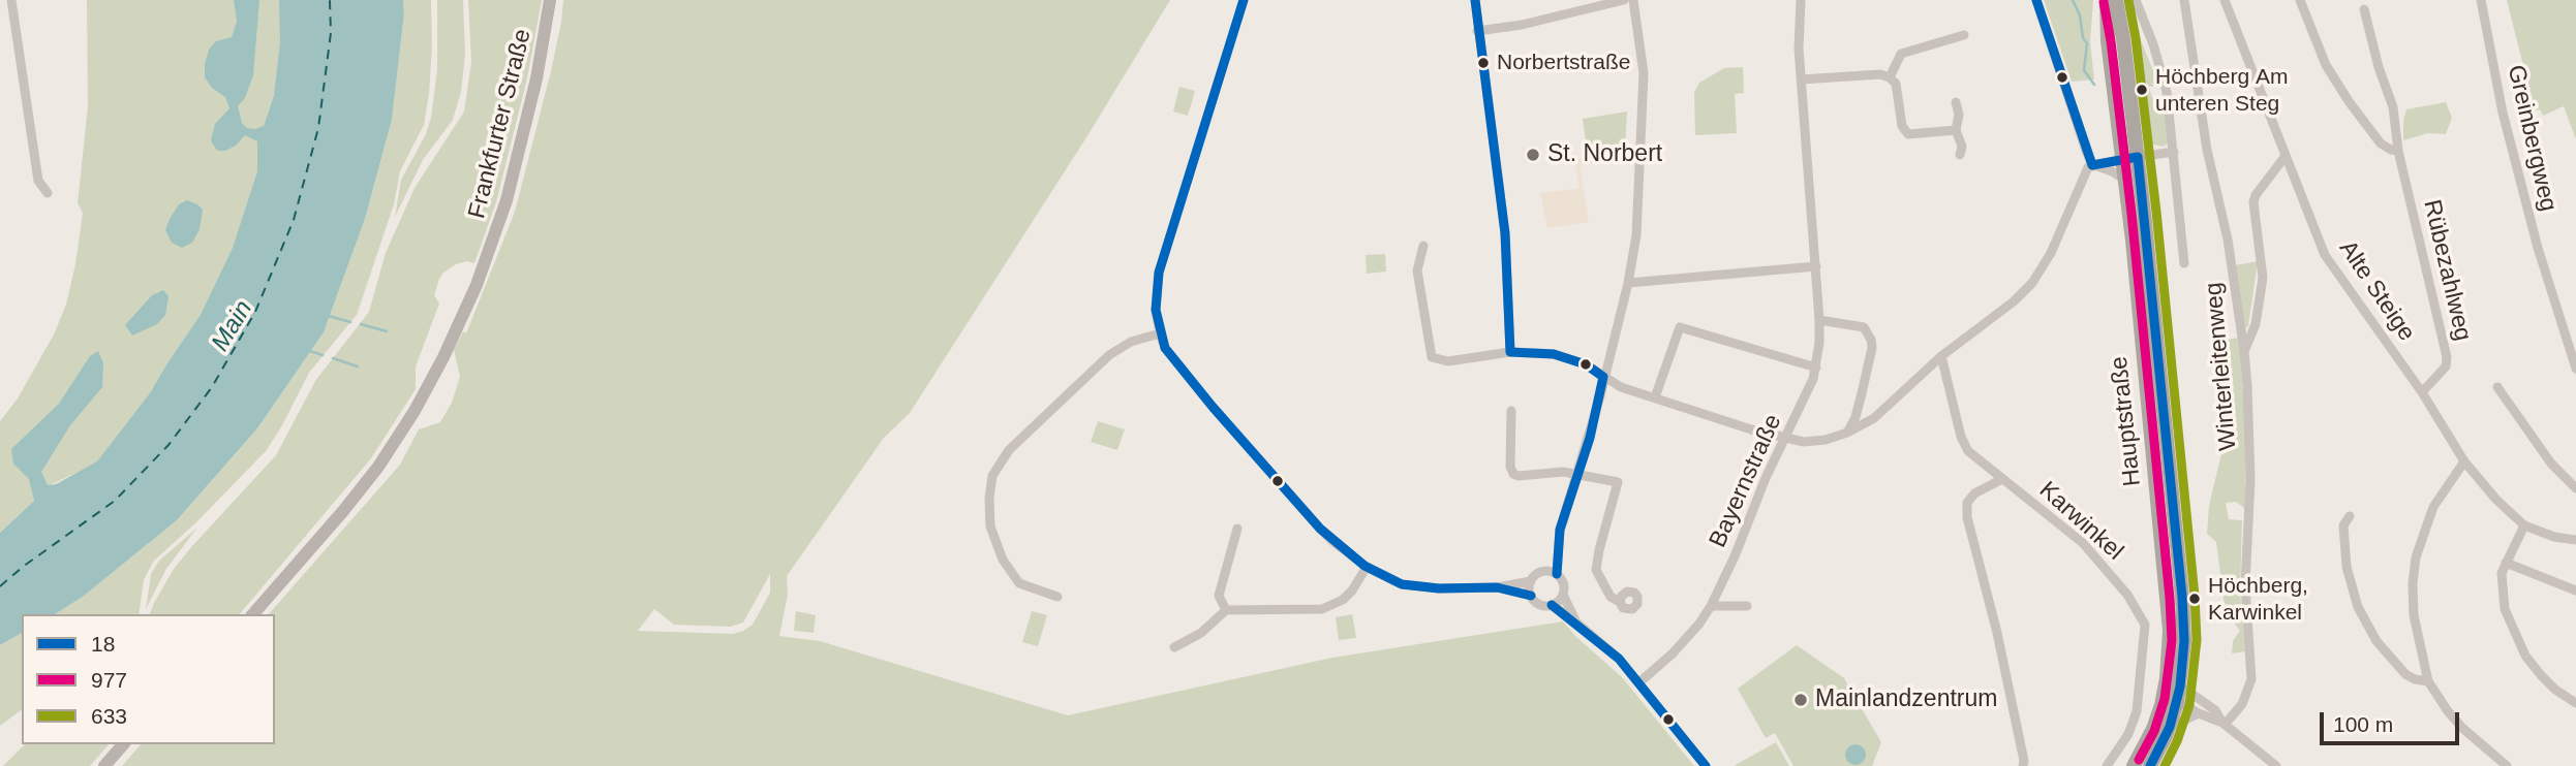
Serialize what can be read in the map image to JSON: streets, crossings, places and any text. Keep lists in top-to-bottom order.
{
  "streets": {
    "main road": ["Frankfurter Straße", "Hauptstraße"],
    "street": [
      "Greinbergweg",
      "Rübezahlweg",
      "Alte Steige",
      "Winterleitenweg",
      "Bayernstraße",
      "Karwinkel"
    ]
  },
  "crossings": [
    ["Rübezahlweg", "Alte Steige"]
  ],
  "water": ["Main"],
  "places": [
    "Norbertstraße",
    "Höchberg Am unteren Steg",
    "St. Norbert",
    "Höchberg, Karwinkel",
    "Mainlandzentrum"
  ],
  "lines": ["transit line 18", "transit line 633", "transit line 977"],
  "legend": ["18", "977", "633"],
  "scale_bar": "100 m"
}
